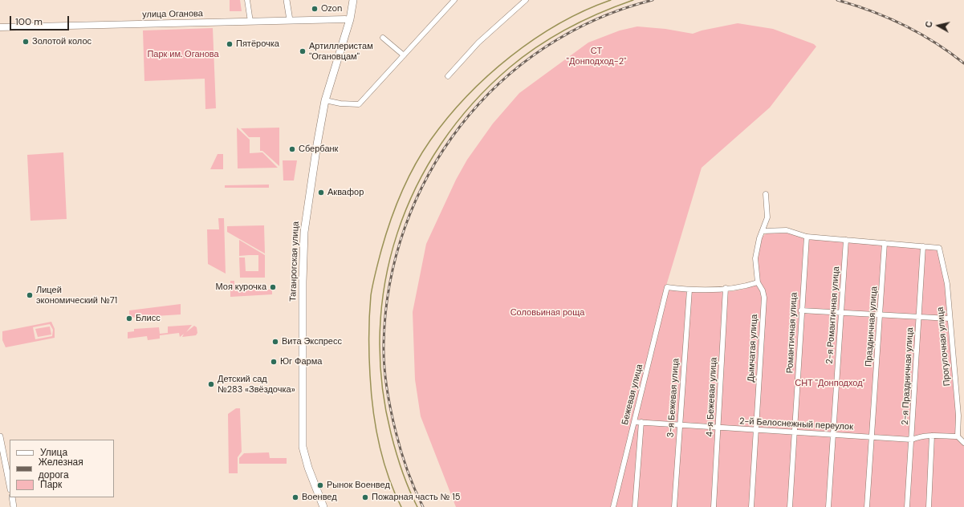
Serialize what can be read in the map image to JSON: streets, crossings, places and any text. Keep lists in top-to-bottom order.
{
  "streets": {
    "main road": ["улица Оганова", "Таганрогская улица"],
    "street": [
      "2-я Романтичная улица",
      "Праздничная улица",
      "Романтичная улица",
      "Прогулочная улица",
      "Дымчатая улица",
      "2-я Праздничная улица",
      "Бежевая улица",
      "4-я Бежевая улица",
      "3-я Бежевая улица",
      "2-й Белоснежный переулок"
    ]
  },
  "crossings": [
    ["улица Оганова", "Таганрогская улица"],
    ["2-я Романтичная улица", "2-й Белоснежный переулок"],
    ["Праздничная улица", "2-й Белоснежный переулок"],
    ["Романтичная улица", "2-й Белоснежный переулок"],
    ["Прогулочная улица", "2-я Праздничная улица"],
    ["Прогулочная улица", "2-й Белоснежный переулок"],
    ["Дымчатая улица", "2-й Белоснежный переулок"],
    ["2-я Праздничная улица", "2-й Белоснежный переулок"],
    ["Бежевая улица", "3-я Бежевая улица"],
    ["Бежевая улица", "2-й Белоснежный переулок"],
    ["4-я Бежевая улица", "2-й Белоснежный переулок"],
    ["3-я Бежевая улица", "2-й Белоснежный переулок"]
  ],
  "parks": [
    "СТ \"Донподход-2\"",
    "Парк им. Оганова",
    "Соловьиная роща",
    "СНТ \"Донподход\""
  ],
  "places": [
    "Ozon",
    "Золотой колос",
    "Пятёрочка",
    "Артиллеристам \"Огановцам\"",
    "Сбербанк",
    "Аквафор",
    "Моя курочка",
    "Лицей экономический №71",
    "Блисс",
    "Вита Экспресс",
    "Юг Фарма",
    "Детский сад №283 «Звёздочка»",
    "Рынок Военвед",
    "Военвед",
    "Пожарная часть № 15"
  ],
  "legend": ["Улица", "Железная дорога", "Парк"],
  "scale_bar": "100 m",
  "north": "left"
}
